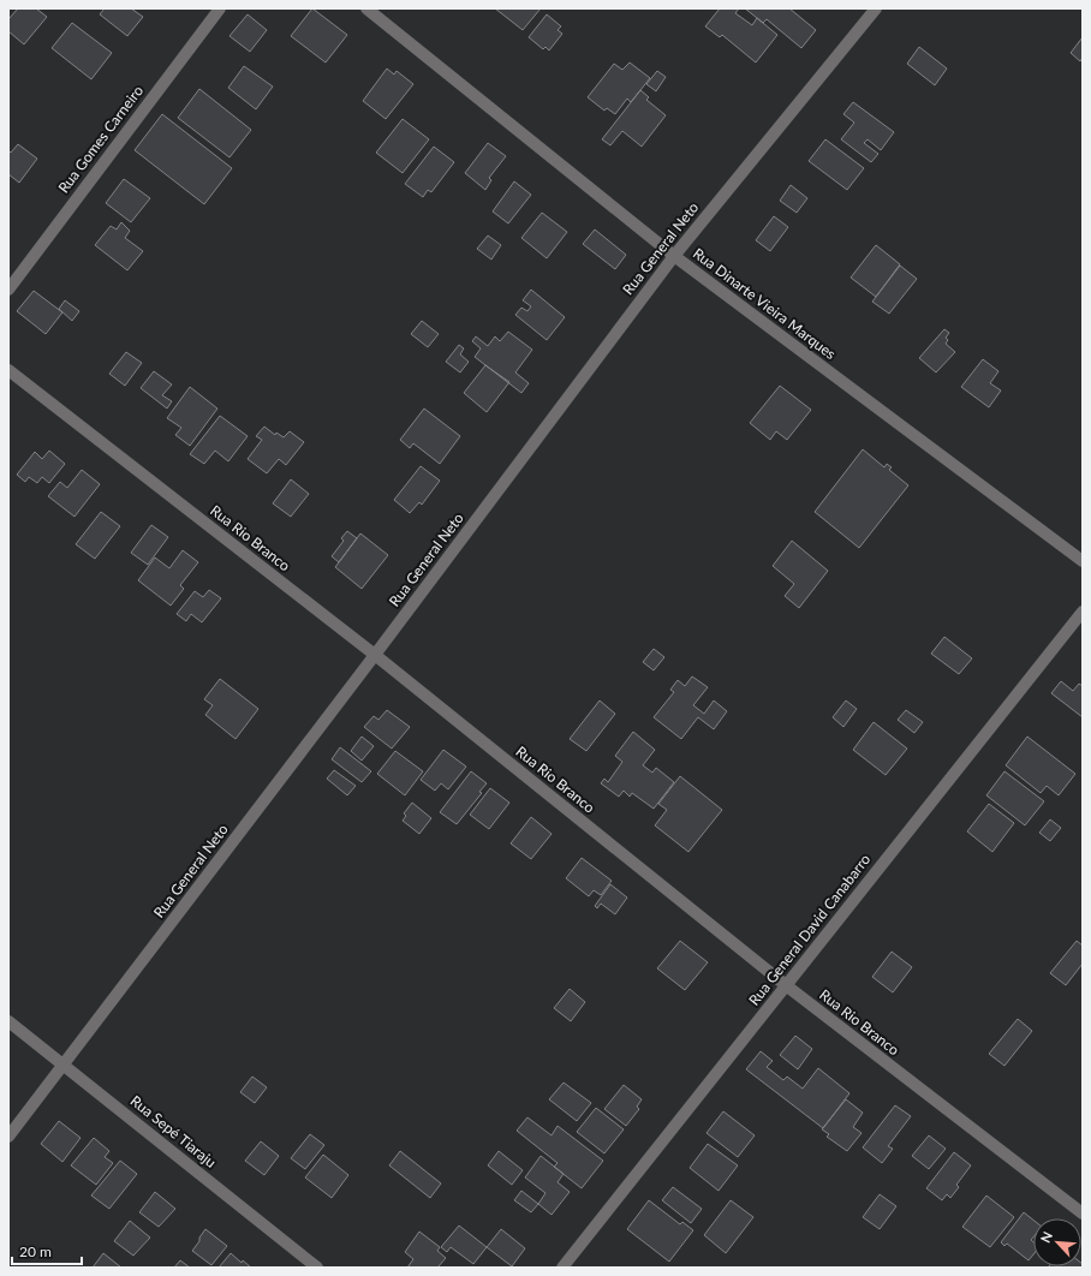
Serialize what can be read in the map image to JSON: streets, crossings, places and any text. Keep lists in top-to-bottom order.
{
  "streets": {
    "street": [
      "Rua Gomes Carneiro",
      "Rua General Neto",
      "Rua Dinarte Vieira Marques",
      "Rua Rio Branco",
      "Rua General David Canabarro",
      "Rua Sepé Tiaraju"
    ]
  },
  "crossings": [
    ["Rua General Neto", "Rua Dinarte Vieira Marques"],
    ["Rua General Neto", "Rua Rio Branco"],
    ["Rua General Neto", "Rua Sepé Tiaraju"],
    ["Rua Rio Branco", "Rua General David Canabarro"]
  ],
  "scale_bar": "20 m",
  "north": "top left"
}
